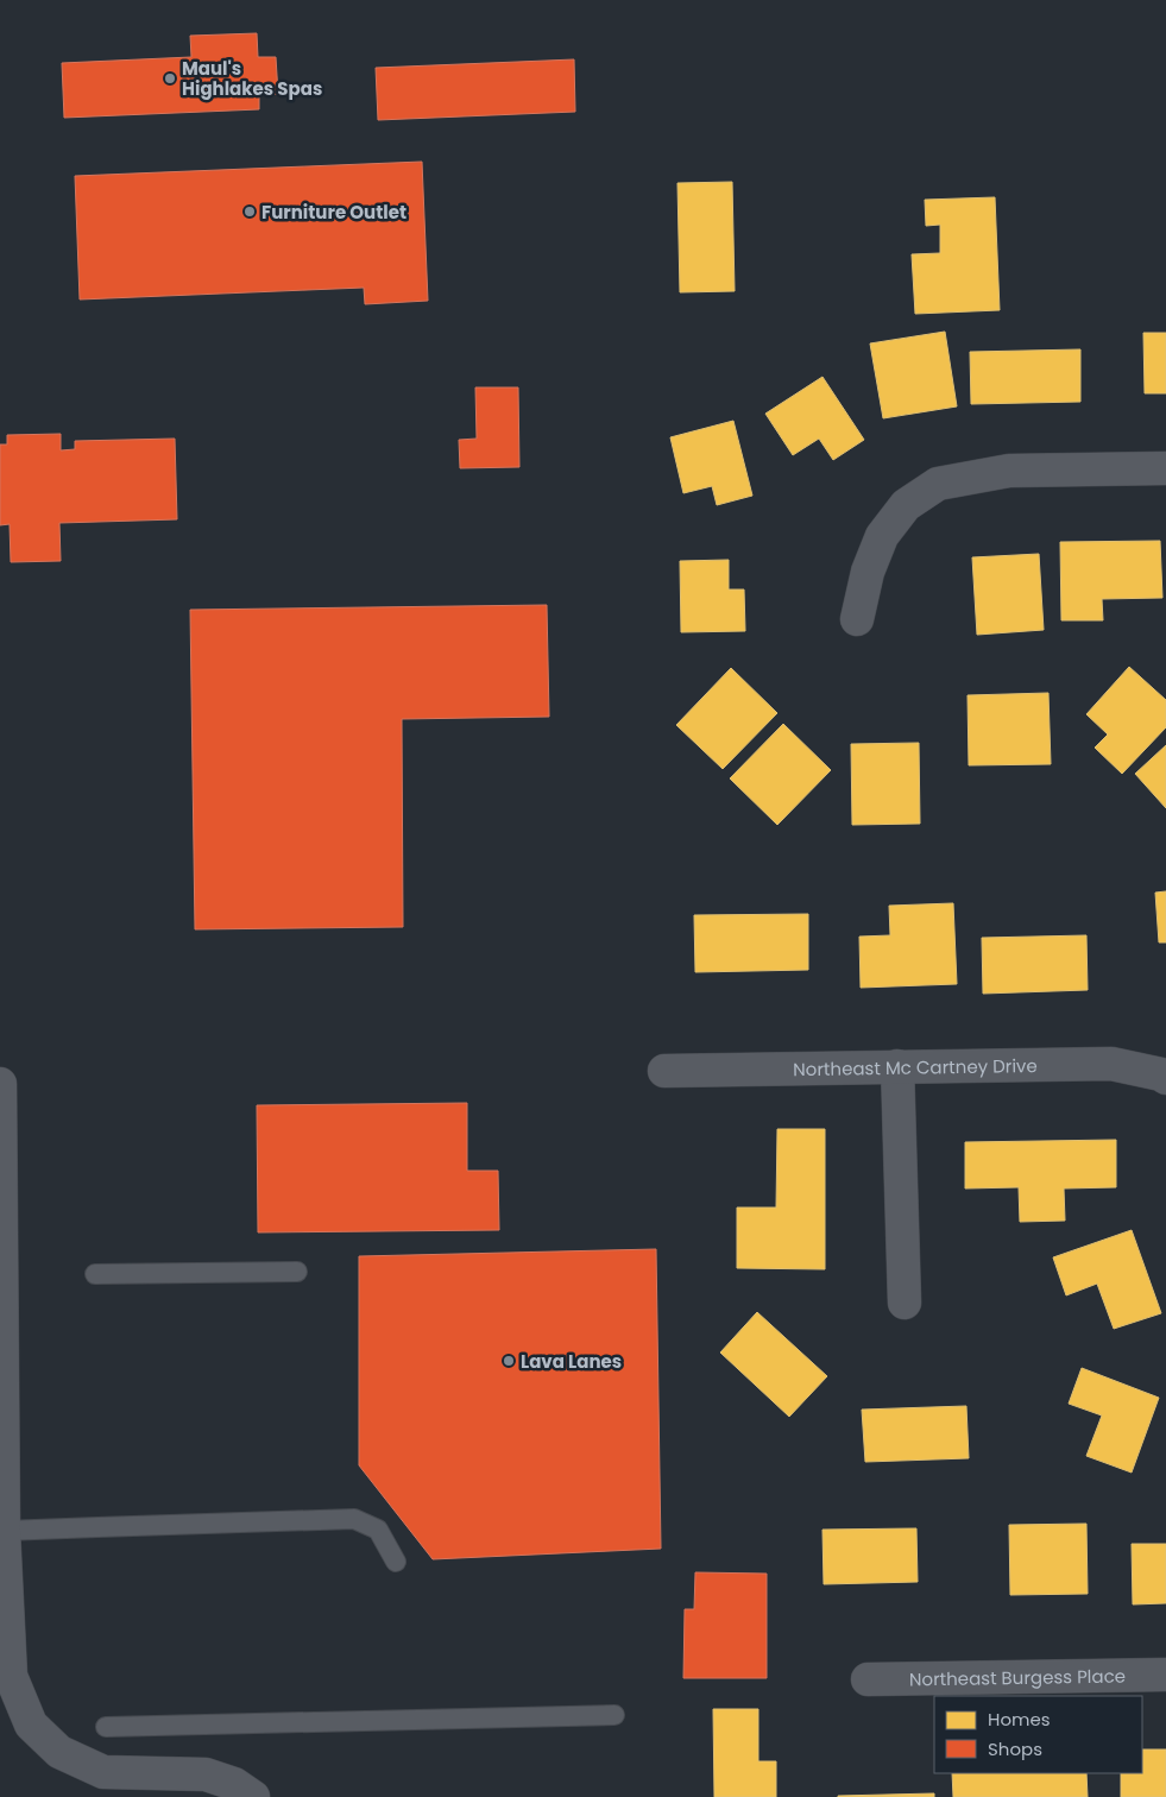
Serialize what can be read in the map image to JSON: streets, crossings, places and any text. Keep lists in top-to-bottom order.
{
  "streets": {
    "street": ["Northeast Mc Cartney Drive", "Northeast Burgess Place"]
  },
  "places": ["Maul's Highlakes Spas", "Furniture Outlet", "Lava Lanes"],
  "legend": ["Homes", "Shops"]
}
